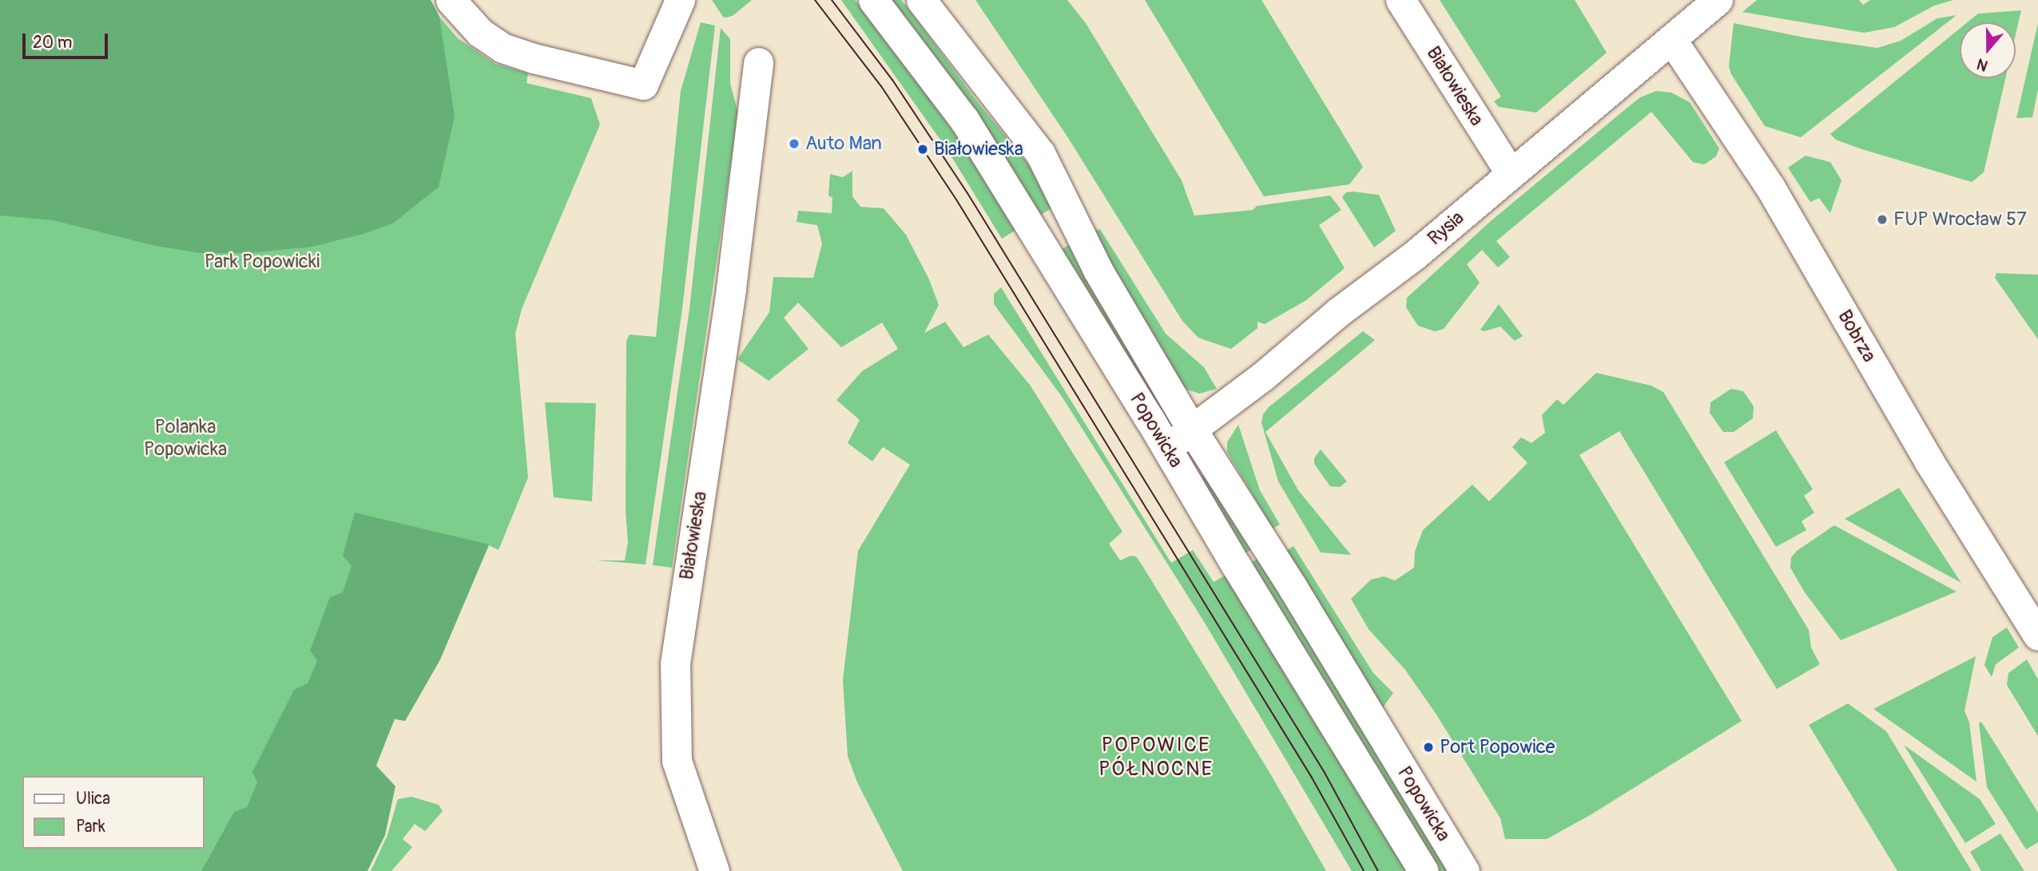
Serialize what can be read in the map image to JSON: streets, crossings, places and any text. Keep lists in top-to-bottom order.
{
  "streets": {
    "street": [
      "Białowieska",
      "Rysia",
      "Bobrza",
      "Popowicka"
    ]
  },
  "crossings": [
    ["Białowieska", "Rysia"],
    ["Rysia", "Bobrza"],
    ["Rysia", "Popowicka"]
  ],
  "districts": ["POPOWICE PÓŁNOCNE"],
  "parks": ["Park Popowicki", "Polanka Popowicka"],
  "places": [
    "Auto Man",
    "Białowieska",
    "FUP Wrocław 57",
    "Port Popowice"
  ],
  "legend": ["Ulica", "Park"],
  "scale_bar": "20 m",
  "north": "bottom"
}
